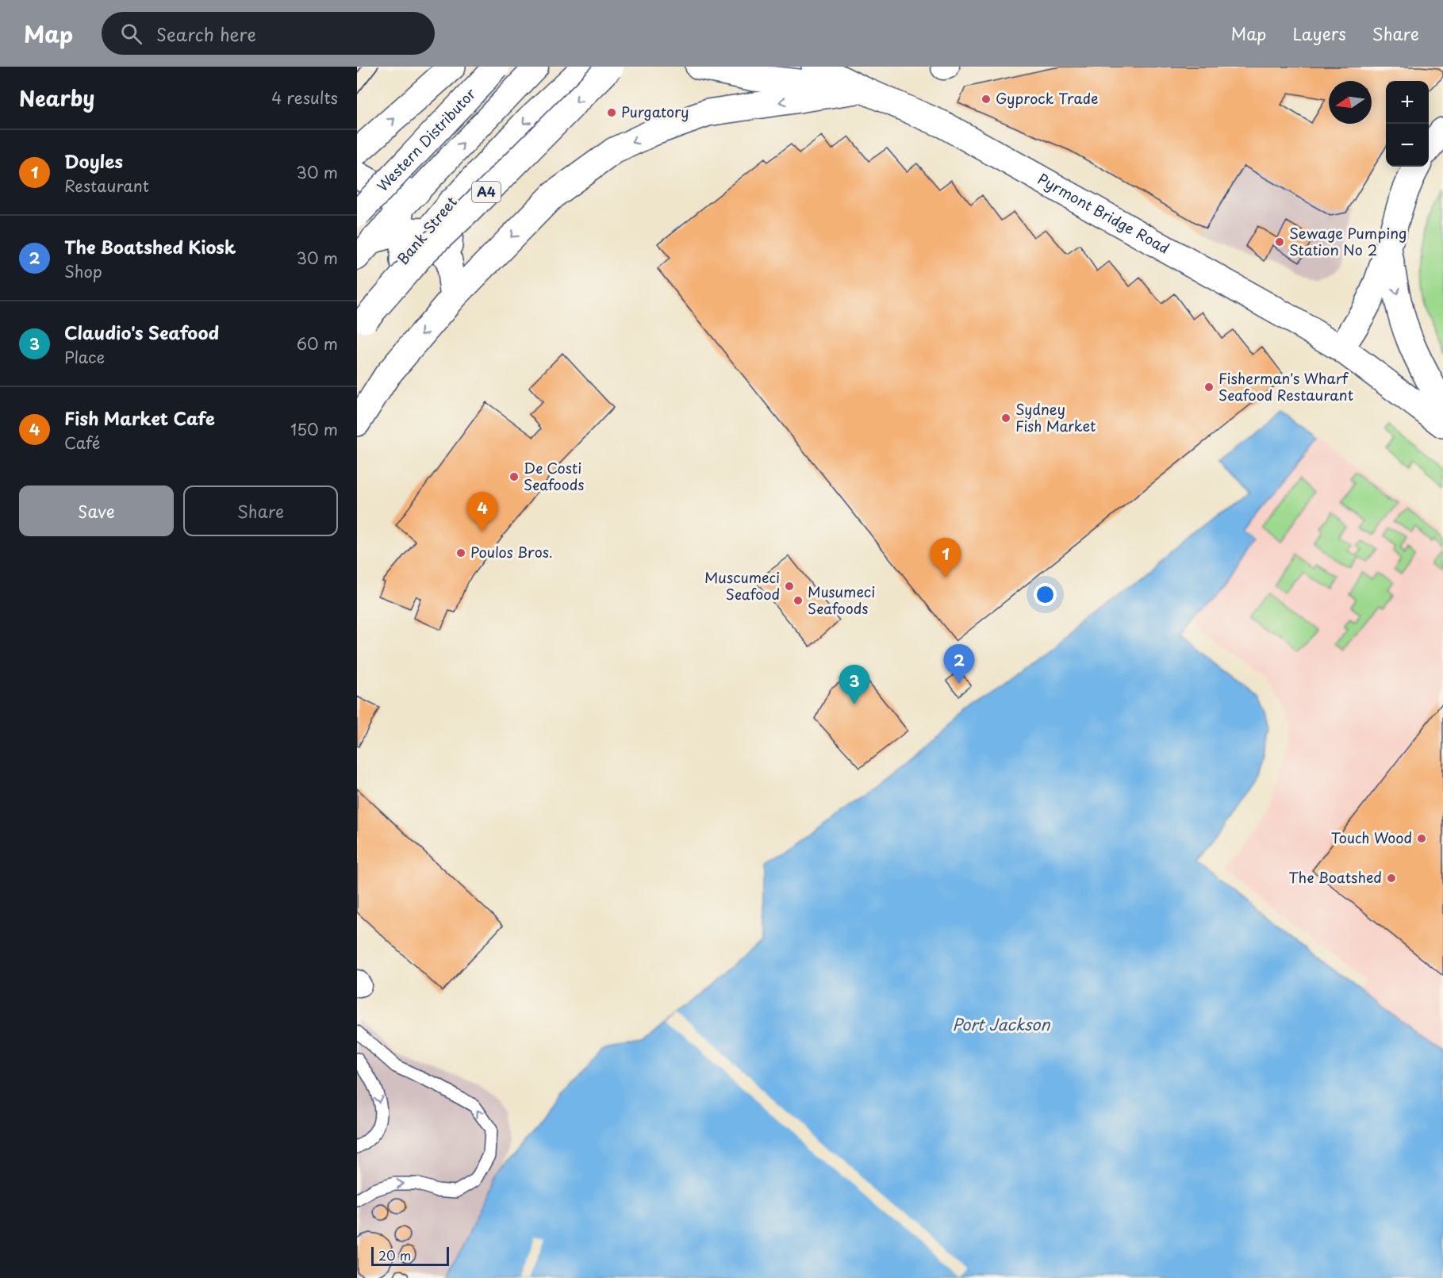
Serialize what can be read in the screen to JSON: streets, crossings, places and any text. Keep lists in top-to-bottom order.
{
  "streets": {
    "main road": ["Western Distributor", "A4", "Pyrmont Bridge Road"],
    "street": ["Bank Street"]
  },
  "water": ["Port Jackson"],
  "places": [
    "Gyprock Trade",
    "Purgatory",
    "Sewage Pumping Station No 2",
    "Fisherman's Wharf Seafood Restaurant",
    "Sydney Fish Market",
    "De Costi Seafoods",
    "Poulos Bros.",
    "Muscumeci Seafood",
    "Musumeci Seafoods",
    "Touch Wood",
    "The Boatshed"
  ],
  "scale_bar": "20 m",
  "north": "left",
  "page": {
    "header": "Map",
    "search": "Search here",
    "nav": ["Map", "Layers", "Share"],
    "heading": ["Nearby", "4 results"],
    "map_buttons": ["+", "−"],
    "list": [
      {
        "mark": "1",
        "name": "Doyles",
        "note": "Restaurant",
        "value": "30 m"
      },
      {
        "mark": "2",
        "name": "The Boatshed Kiosk",
        "note": "Shop",
        "value": "30 m"
      },
      {
        "mark": "3",
        "name": "Claudio's Seafood",
        "note": "Place",
        "value": "60 m"
      },
      {
        "mark": "4",
        "name": "Fish Market Cafe",
        "note": "Café",
        "value": "150 m"
      }
    ],
    "buttons": ["Save", "Share"],
    "pins": [
      "4",
      "1",
      "2",
      "3"
    ],
    "scale": "20 m"
  }
}
